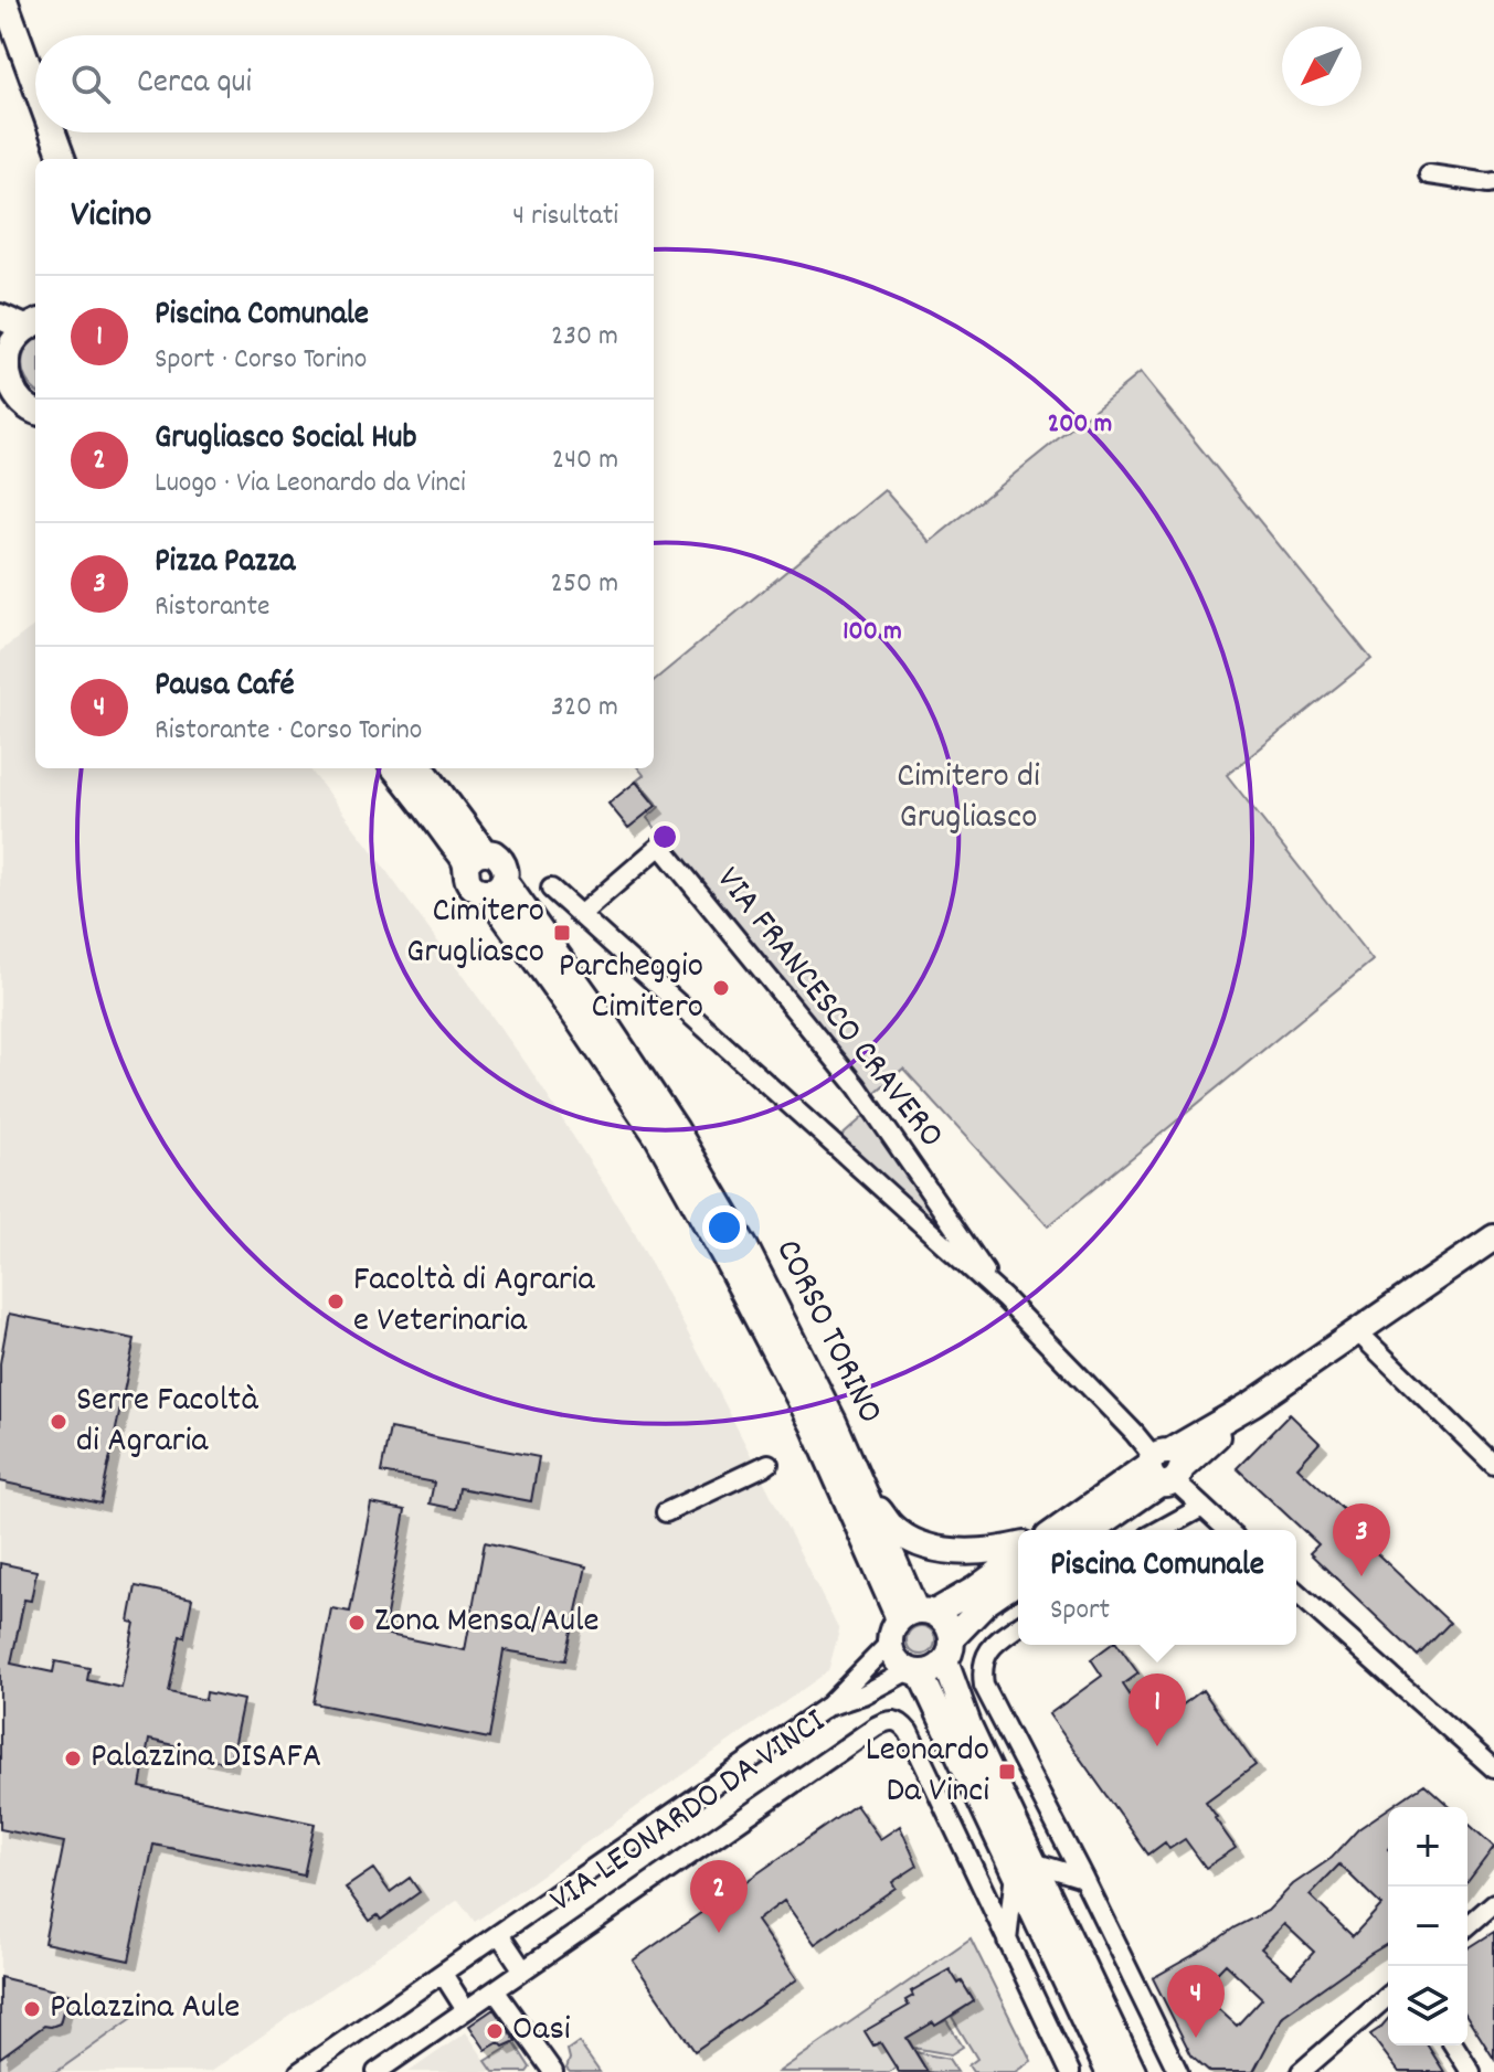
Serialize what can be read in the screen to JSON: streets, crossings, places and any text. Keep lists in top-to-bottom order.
{
  "streets": {
    "street": ["VIA FRANCESCO CRAVERO", "CORSO TORINO", "VIA LEONARDO DA VINCI"]
  },
  "crossings": [
    ["CORSO TORINO", "VIA LEONARDO DA VINCI"]
  ],
  "parks": ["Cimitero di Grugliasco"],
  "places": {
    "transit": ["Cimitero Grugliasco", "Leonardo Da Vinci"],
    "other": [
      "Parcheggio Cimitero",
      "Facoltà di Agraria e Veterinaria",
      "Serre Facoltà di Agraria",
      "Zona Mensa/Aule",
      "Palazzina DISAFA",
      "Palazzina Aule",
      "Oasi"
    ]
  },
  "north": "bottom left",
  "page": {
    "search": "Cerca qui",
    "heading": ["Vicino", "4 risultati"],
    "list": [
      {
        "mark": "1",
        "name": "Piscina Comunale",
        "note": "Sport · Corso Torino",
        "value": "230 m"
      },
      {
        "mark": "2",
        "name": "Grugliasco Social Hub",
        "note": "Luogo · Via Leonardo da Vinci",
        "value": "240 m"
      },
      {
        "mark": "3",
        "name": "Pizza Pazza",
        "note": "Ristorante",
        "value": "250 m"
      },
      {
        "mark": "4",
        "name": "Pausa Café",
        "note": "Ristorante · Corso Torino",
        "value": "320 m"
      }
    ],
    "pins": [
      "3",
      "1",
      "2",
      "4"
    ],
    "popup": ["Piscina Comunale", "Sport"],
    "map_buttons": ["+", "−"]
  },
  "rings": ["200 m", "100 m"]
}
